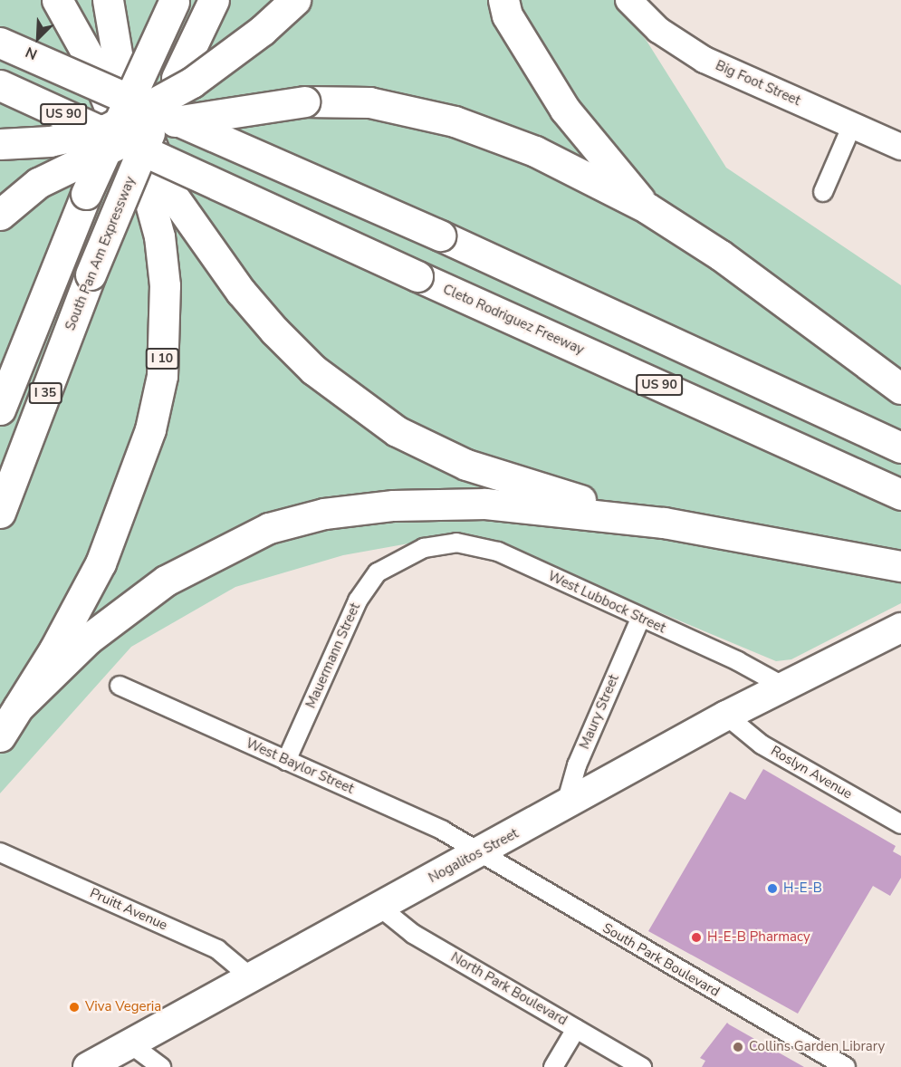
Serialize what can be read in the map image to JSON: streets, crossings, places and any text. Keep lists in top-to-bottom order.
{
  "streets": {
    "highway": [
      "US 90",
      "South Pan Am Expressway",
      "Cleto Rodriguez Freeway",
      "I 10",
      "I 35"
    ],
    "main road": ["Big Foot Street", "Nogalitos Street"],
    "street": [
      "West Lubbock Street",
      "Mauermann Street",
      "Maury Street",
      "West Baylor Street",
      "Roslyn Avenue",
      "Pruitt Avenue",
      "South Park Boulevard",
      "North Park Boulevard"
    ]
  },
  "crossings": [
    ["West Lubbock Street", "Mauermann Street"],
    ["West Lubbock Street", "Maury Street"],
    ["West Lubbock Street", "Nogalitos Street"],
    ["Mauermann Street", "West Baylor Street"],
    ["Maury Street", "Nogalitos Street"],
    ["West Baylor Street", "Nogalitos Street"],
    ["West Baylor Street", "South Park Boulevard"],
    ["Roslyn Avenue", "Nogalitos Street"],
    ["Nogalitos Street", "Pruitt Avenue"],
    ["Nogalitos Street", "South Park Boulevard"],
    ["Nogalitos Street", "North Park Boulevard"]
  ],
  "places": [
    "H-E-B",
    "H-E-B Pharmacy",
    "Viva Vegeria",
    "Collins Garden Library"
  ],
  "north": "bottom left"
}
